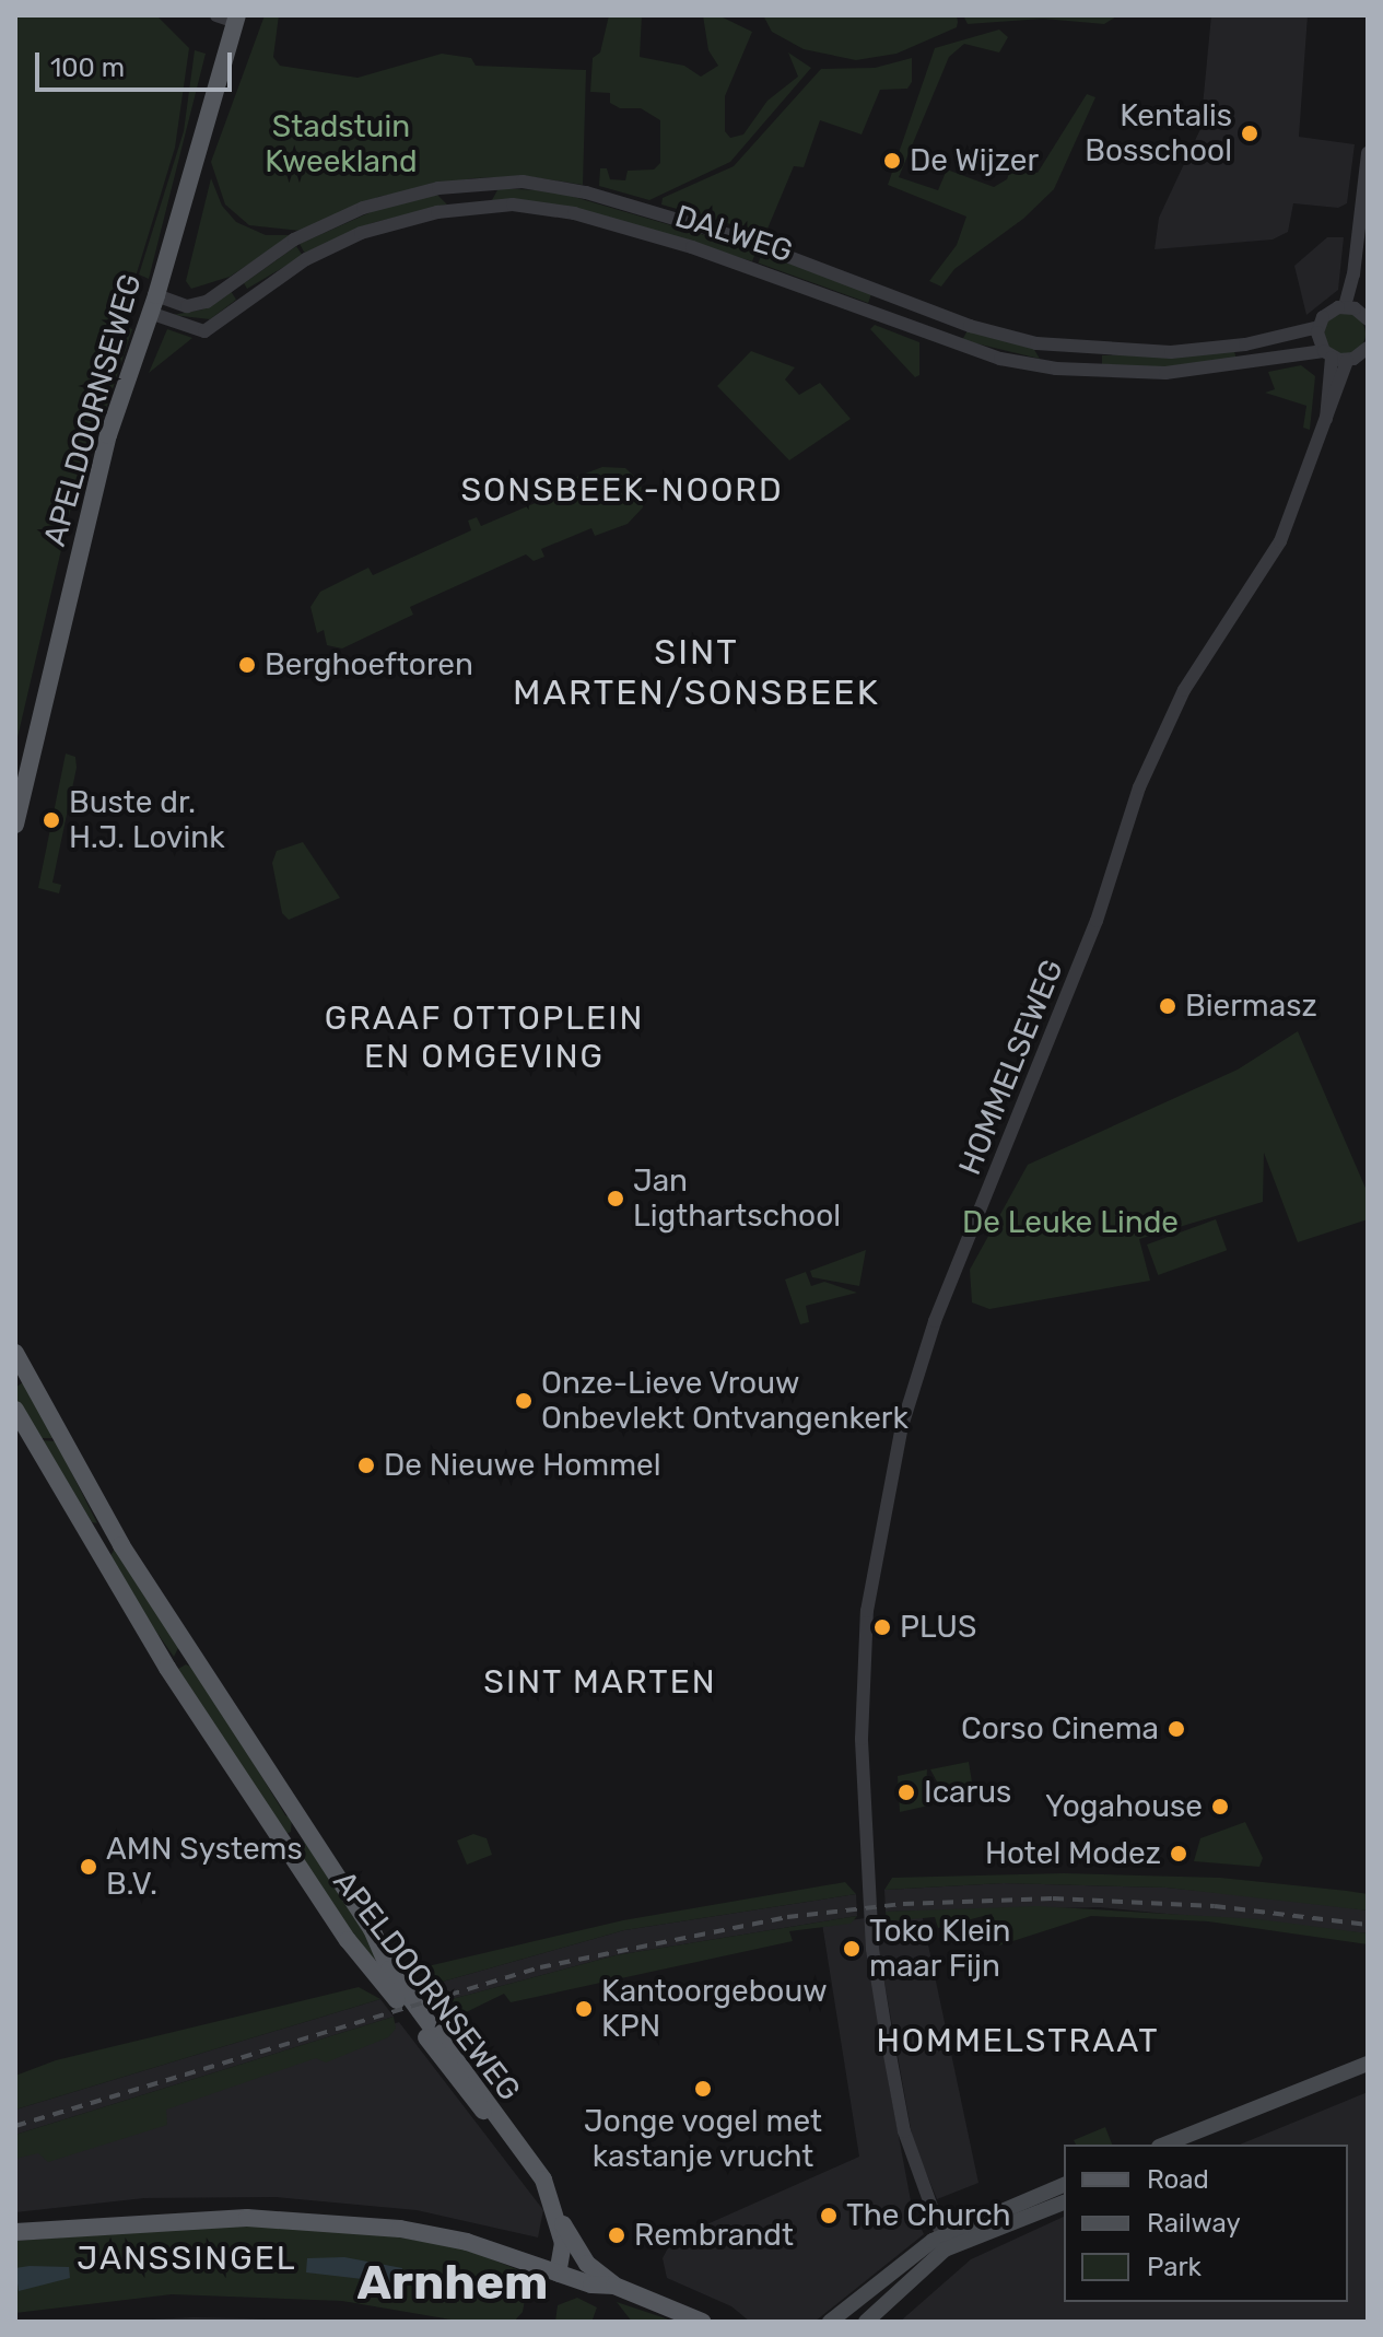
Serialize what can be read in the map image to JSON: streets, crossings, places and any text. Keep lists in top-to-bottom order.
{
  "streets": {
    "main road": ["APELDOORNSEWEG"],
    "street": ["DALWEG", "HOMMELSEWEG"]
  },
  "crossings": [
    ["DALWEG", "APELDOORNSEWEG"],
    ["DALWEG", "HOMMELSEWEG"]
  ],
  "districts": [
    "SONSBEEK-NOORD",
    "SINT MARTEN/SONSBEEK",
    "GRAAF OTTOPLEIN EN OMGEVING",
    "SINT MARTEN",
    "HOMMELSTRAAT",
    "JANSSINGEL",
    "Arnhem"
  ],
  "parks": ["Stadstuin Kweekland", "De Leuke Linde"],
  "places": [
    "Kentalis Bosschool",
    "De Wijzer",
    "Berghoeftoren",
    "Buste dr. H.J. Lovink",
    "Biermasz",
    "Jan Ligthartschool",
    "Onze-Lieve Vrouw Onbevlekt Ontvangenkerk",
    "De Nieuwe Hommel",
    "PLUS",
    "Corso Cinema",
    "Icarus",
    "Yogahouse",
    "Hotel Modez",
    "AMN Systems B.V.",
    "Toko Klein maar Fijn",
    "Kantoorgebouw KPN",
    "Jonge vogel met kastanje vrucht",
    "The Church",
    "Rembrandt"
  ],
  "legend": ["Road", "Railway", "Park"],
  "scale_bar": "100 m"
}
